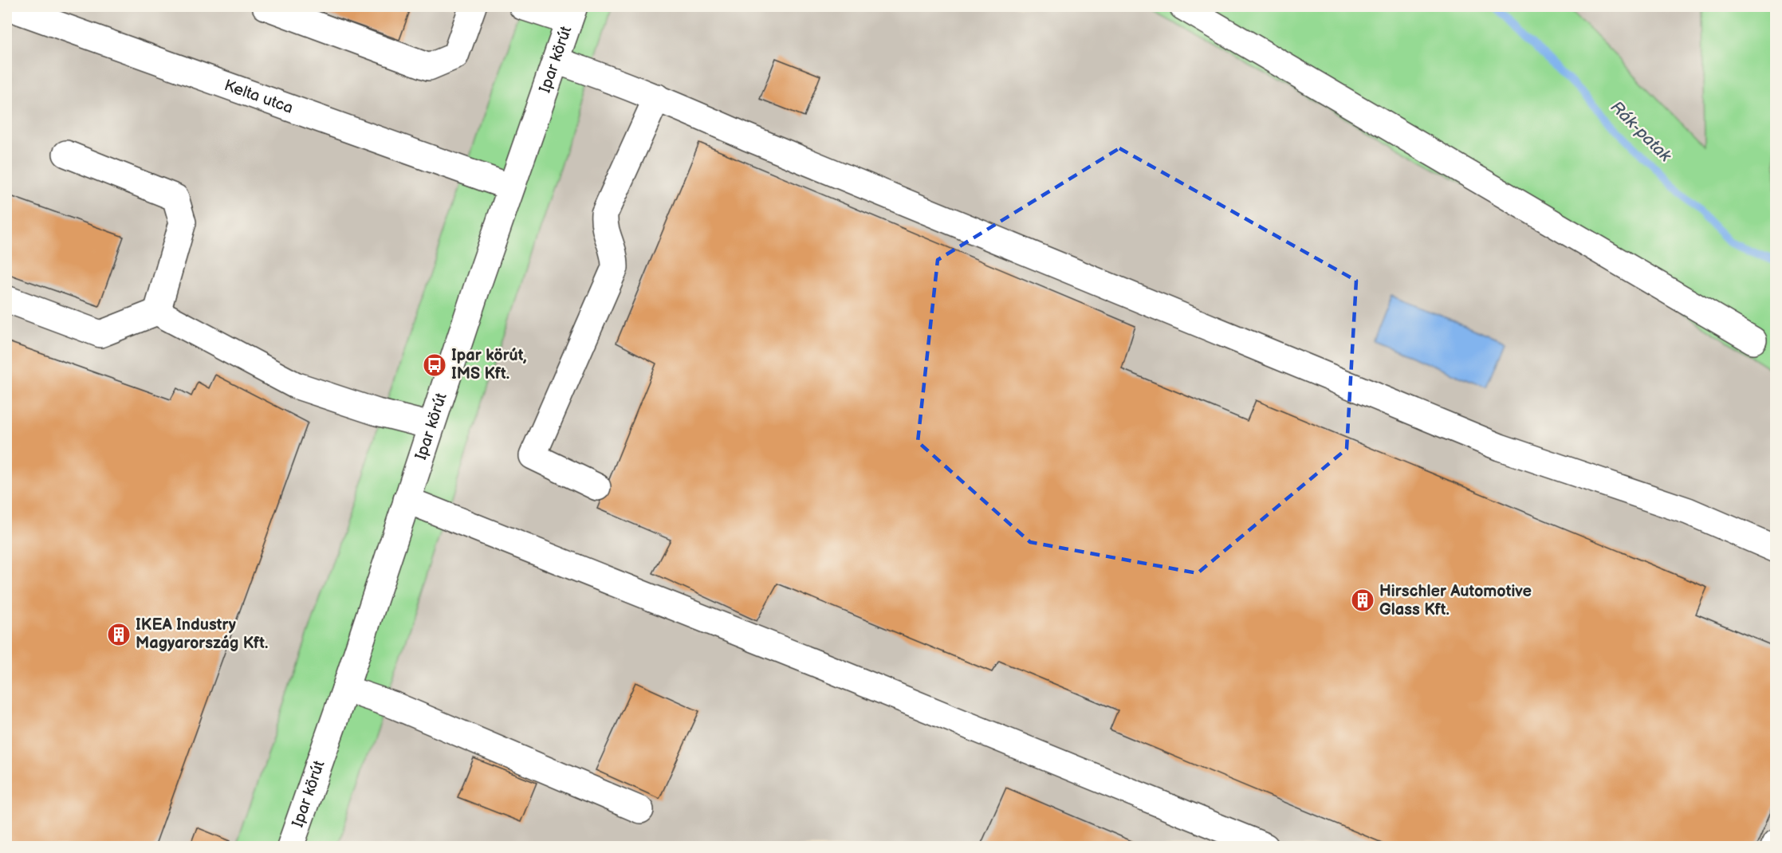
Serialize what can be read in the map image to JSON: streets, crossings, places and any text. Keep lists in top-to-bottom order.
{
  "streets": {
    "street": ["Ipar körút", "Kelta utca"]
  },
  "crossings": [
    ["Ipar körút", "Kelta utca"]
  ],
  "water": ["Rák-patak"],
  "places": {
    "bus stop": ["Ipar körút, IMS Kft."],
    "building": ["Hirschler Automotive Glass Kft.", "IKEA Industry Magyarország Kft."]
  }
}
